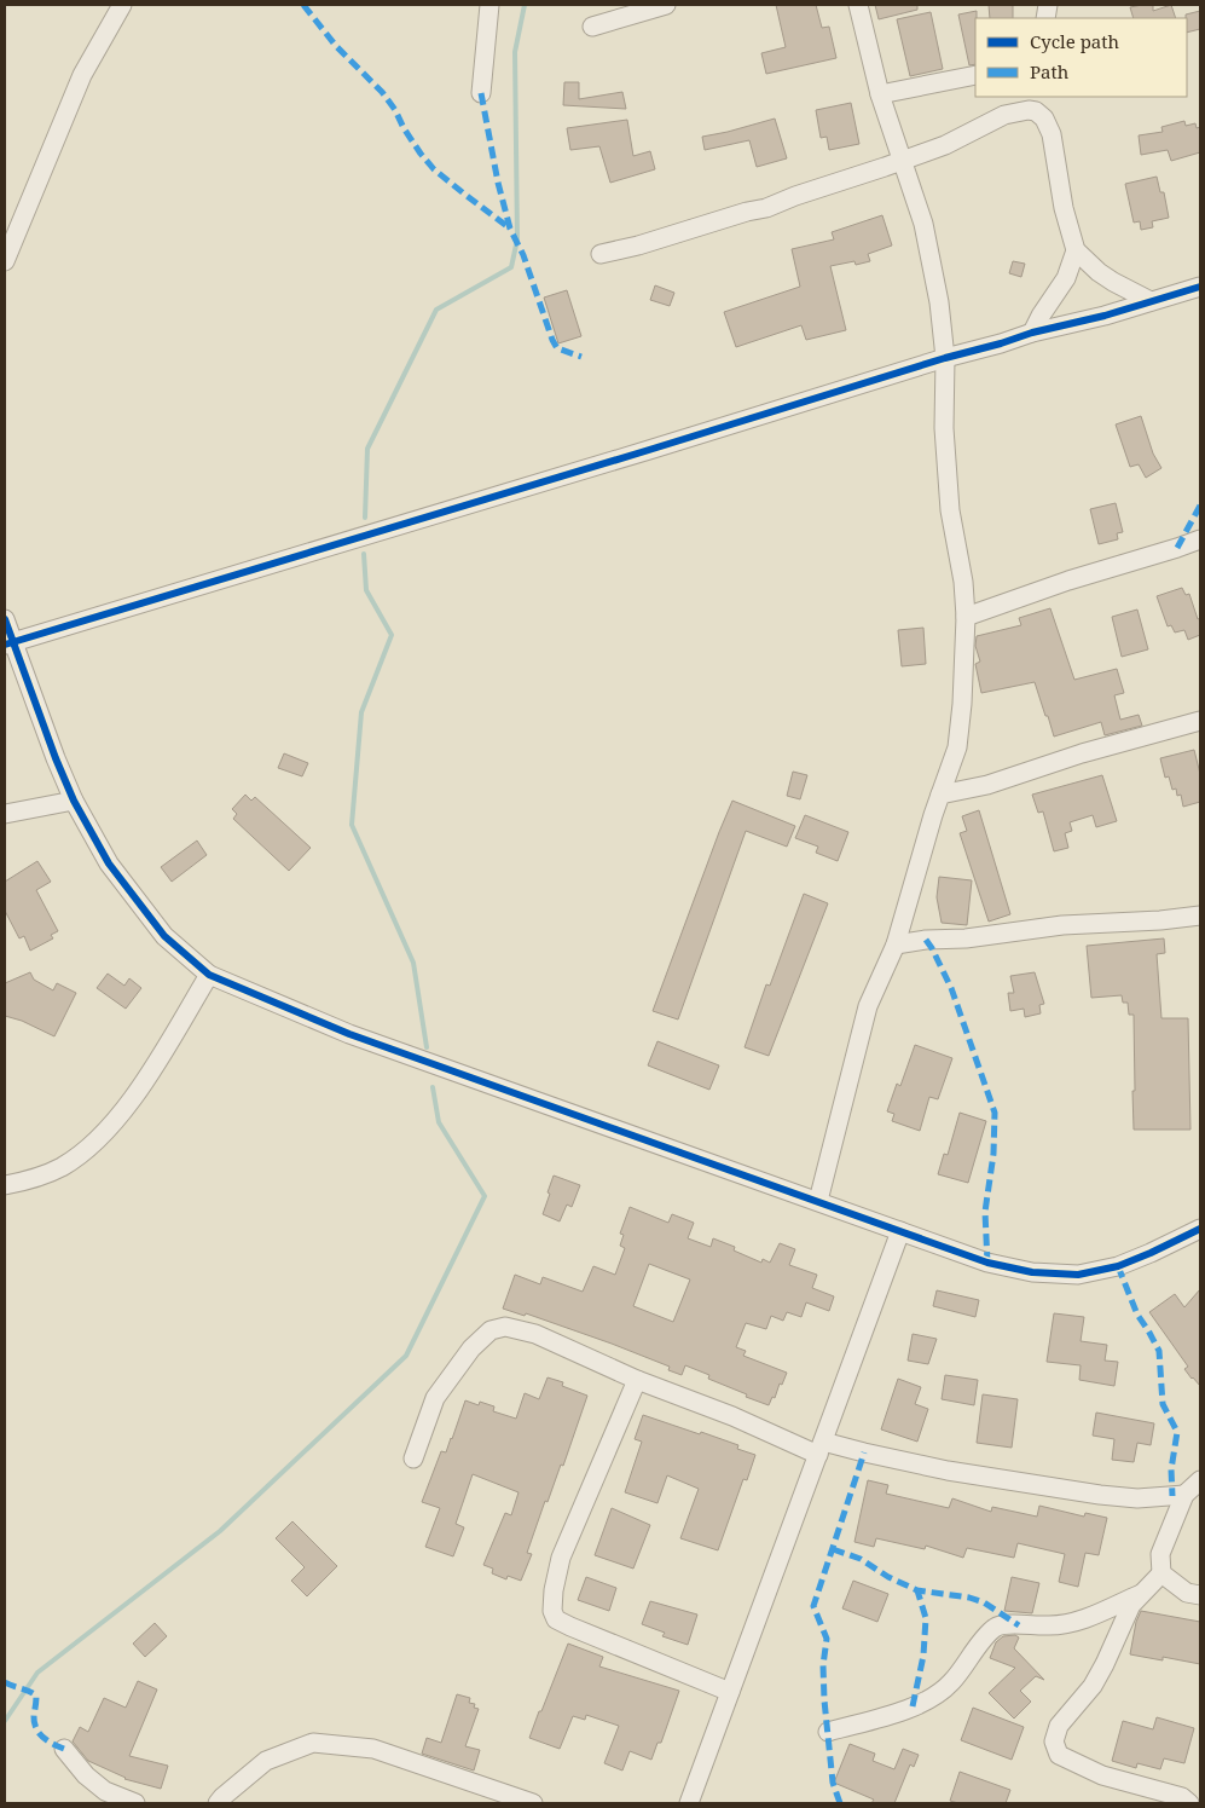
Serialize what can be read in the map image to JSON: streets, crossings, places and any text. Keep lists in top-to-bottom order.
{
  "legend": ["Cycle path", "Path"]
}
